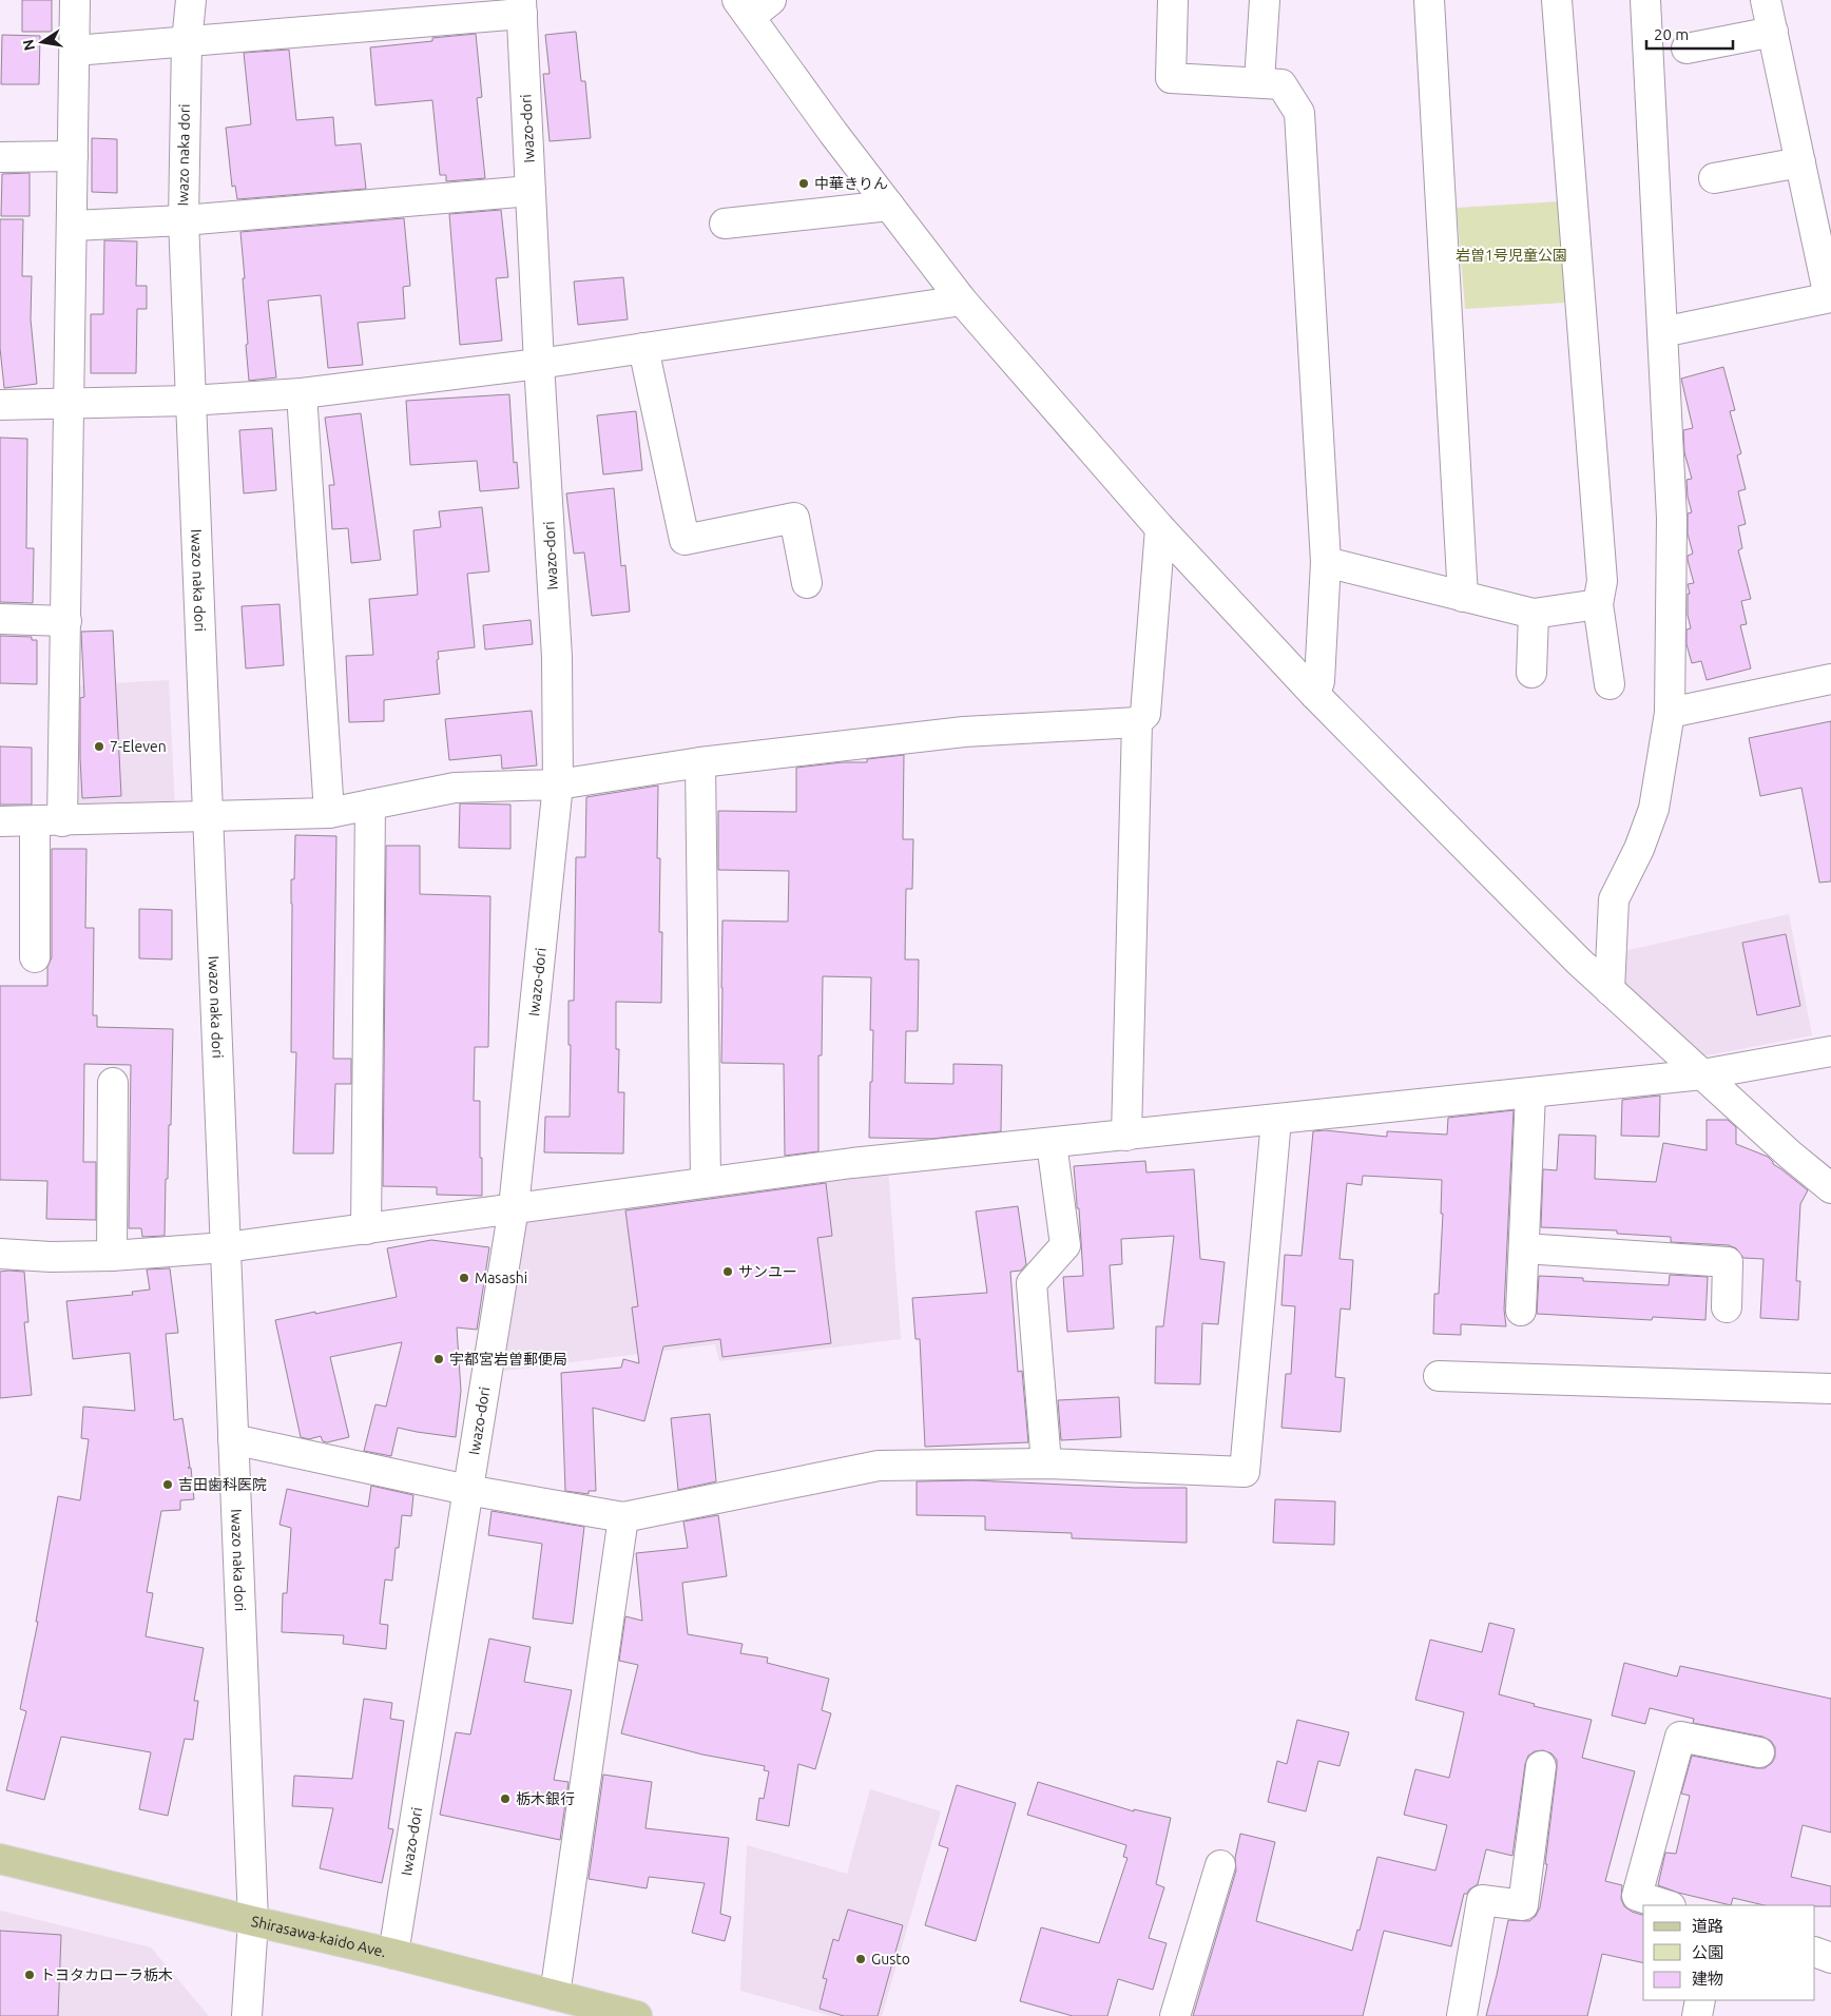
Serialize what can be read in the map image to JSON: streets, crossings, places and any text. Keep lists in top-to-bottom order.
{
  "streets": {
    "main road": ["Shirasawa-kaido Ave."],
    "street": ["Iwazo-dori", "Iwazo naka dori"]
  },
  "crossings": [
    ["Iwazo-dori", "Shirasawa-kaido Ave."],
    ["Iwazo naka dori", "Shirasawa-kaido Ave."]
  ],
  "parks": ["岩曽1号児童公園"],
  "places": [
    "中華きりん",
    "7-Eleven",
    "サンユー",
    "Masashi",
    "宇都宮岩曽郵便局",
    "吉田歯科医院",
    "栃木銀行",
    "Gusto",
    "トヨタカローラ栃木"
  ],
  "legend": ["道路", "公園", "建物"],
  "scale_bar": "20 m",
  "north": "left"
}
